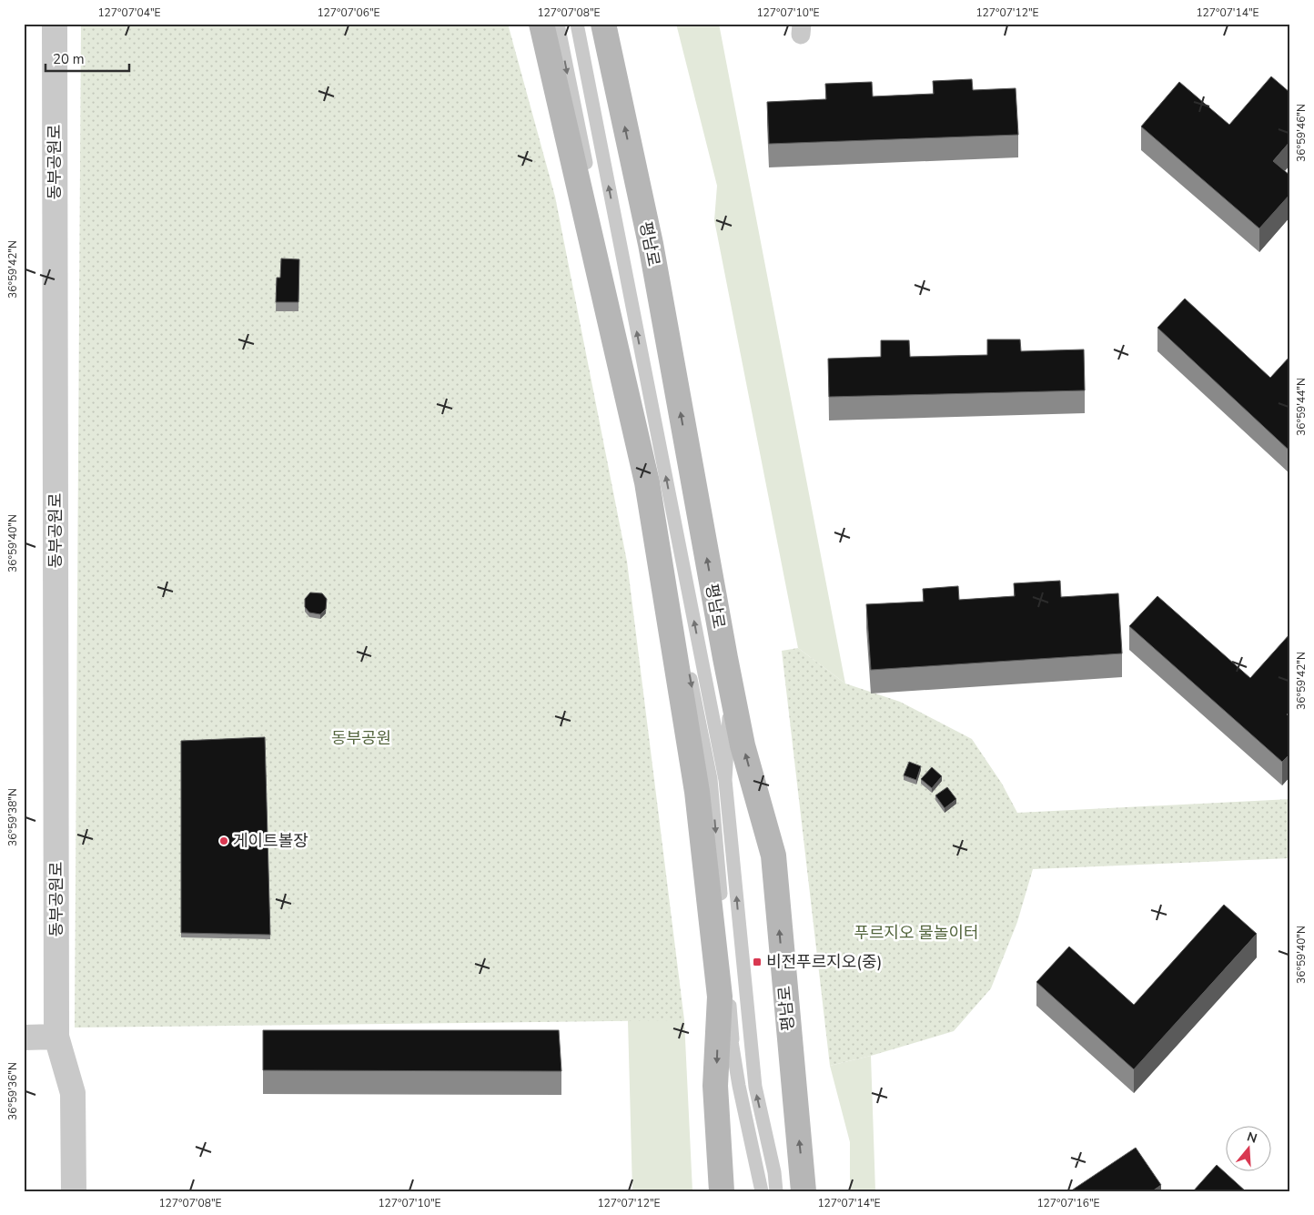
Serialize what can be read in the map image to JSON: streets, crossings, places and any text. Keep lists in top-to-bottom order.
{
  "streets": {
    "main road": ["평남로"],
    "street": ["동부공원로"]
  },
  "parks": ["동부공원", "푸르지오 물놀이터"],
  "places": {
    "other": ["게이트볼장"],
    "transit": ["비전푸르지오(중)"]
  },
  "scale_bar": "20 m",
  "north": "top",
  "coordinates": [
    "127°07'04\"E",
    "127°07'06\"E",
    "127°07'08\"E",
    "127°07'10\"E",
    "127°07'12\"E",
    "127°07'14\"E",
    "36°59'46\"N",
    "36°59'42\"N",
    "36°59'44\"N",
    "36°59'40\"N",
    "36°59'38\"N",
    "36°59'36\"N",
    "127°07'16\"E"
  ]
}
